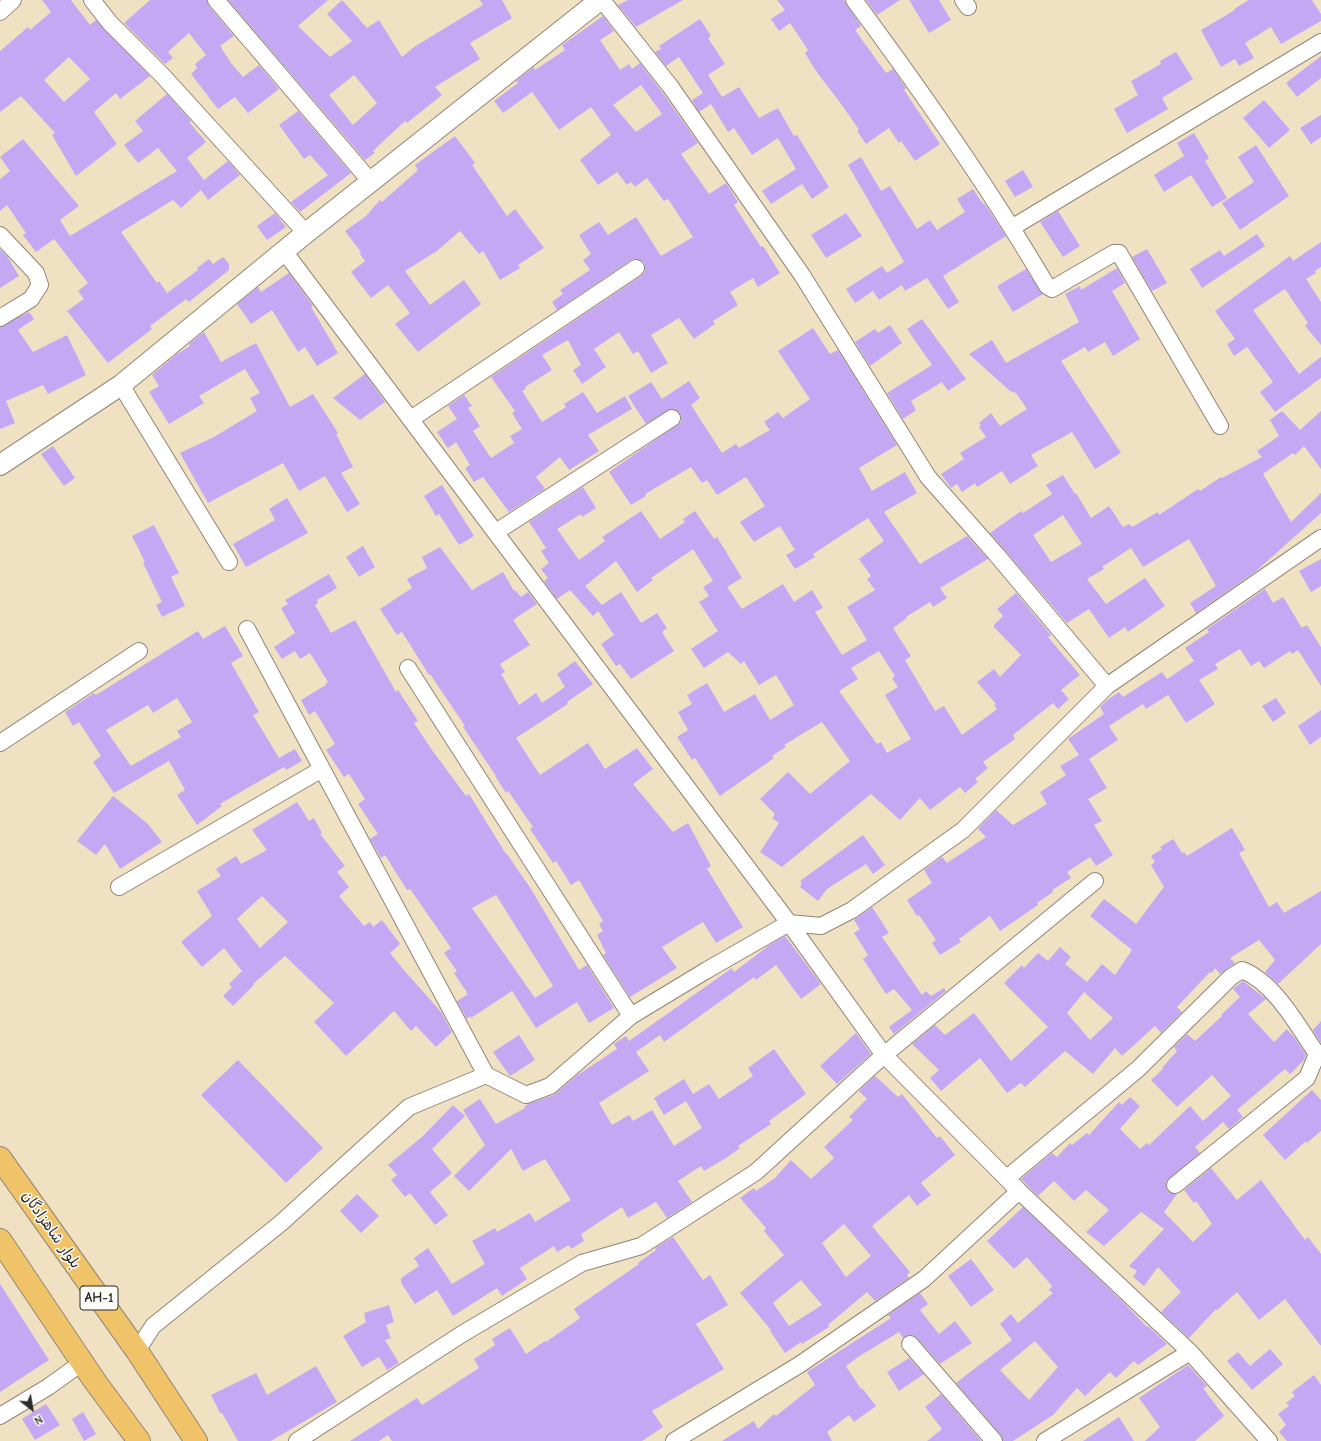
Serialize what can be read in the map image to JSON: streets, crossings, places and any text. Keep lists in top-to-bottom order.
{
  "streets": {
    "main road": ["بلوار شاهزادگان", "AH-1"]
  },
  "north": "bottom right"
}
